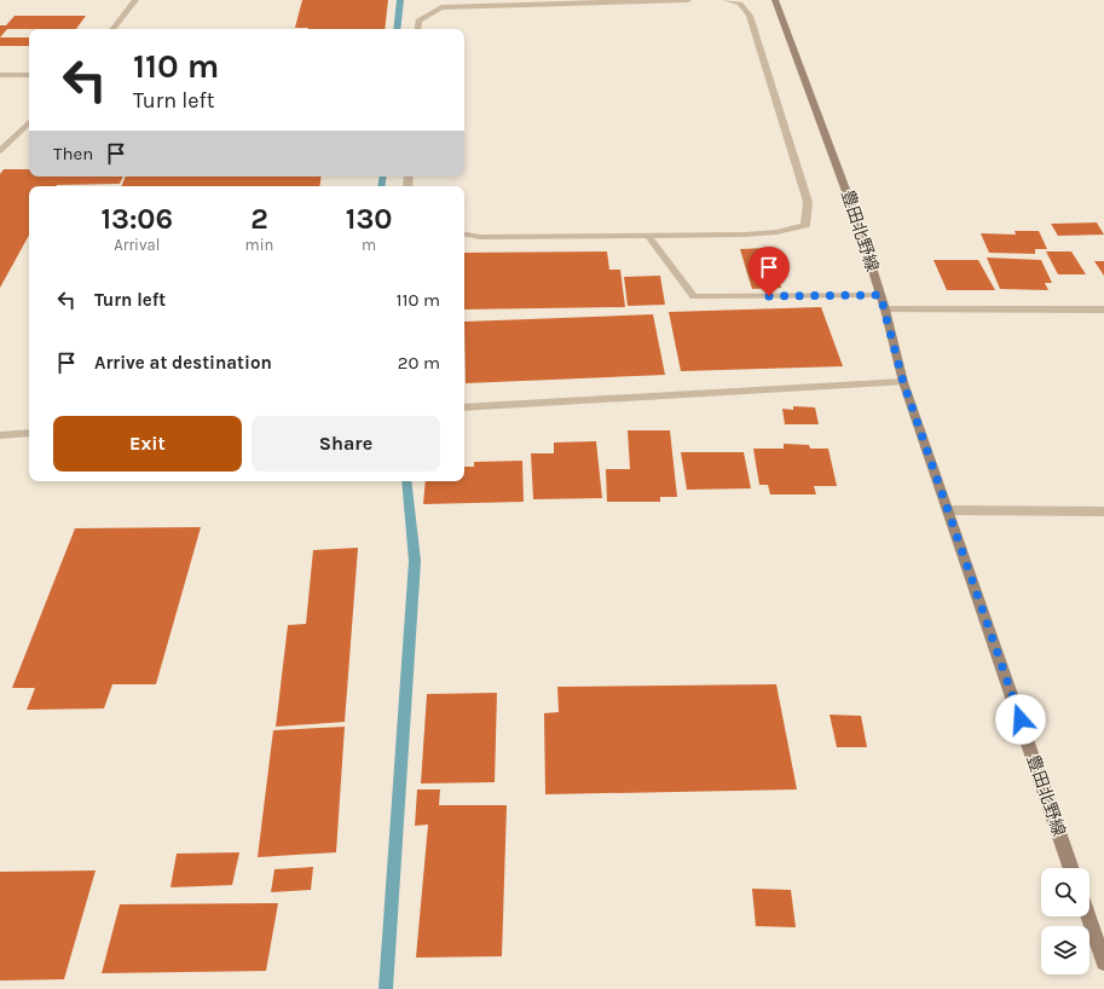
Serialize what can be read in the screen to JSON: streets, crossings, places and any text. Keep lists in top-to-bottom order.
{
  "streets": {
    "main road": ["豊田北野線"]
  },
  "page": {
    "turn": ["110 m", "Turn left"],
    "then": "Then",
    "eta": [
      "13:06",
      "Arrival",
      "2",
      "min",
      "130",
      "m"
    ],
    "list": [
      {
        "name": "Turn left",
        "value": "110 m"
      },
      {
        "name": "Arrive at destination",
        "value": "20 m"
      }
    ],
    "buttons": ["Exit", "Share"]
  }
}
